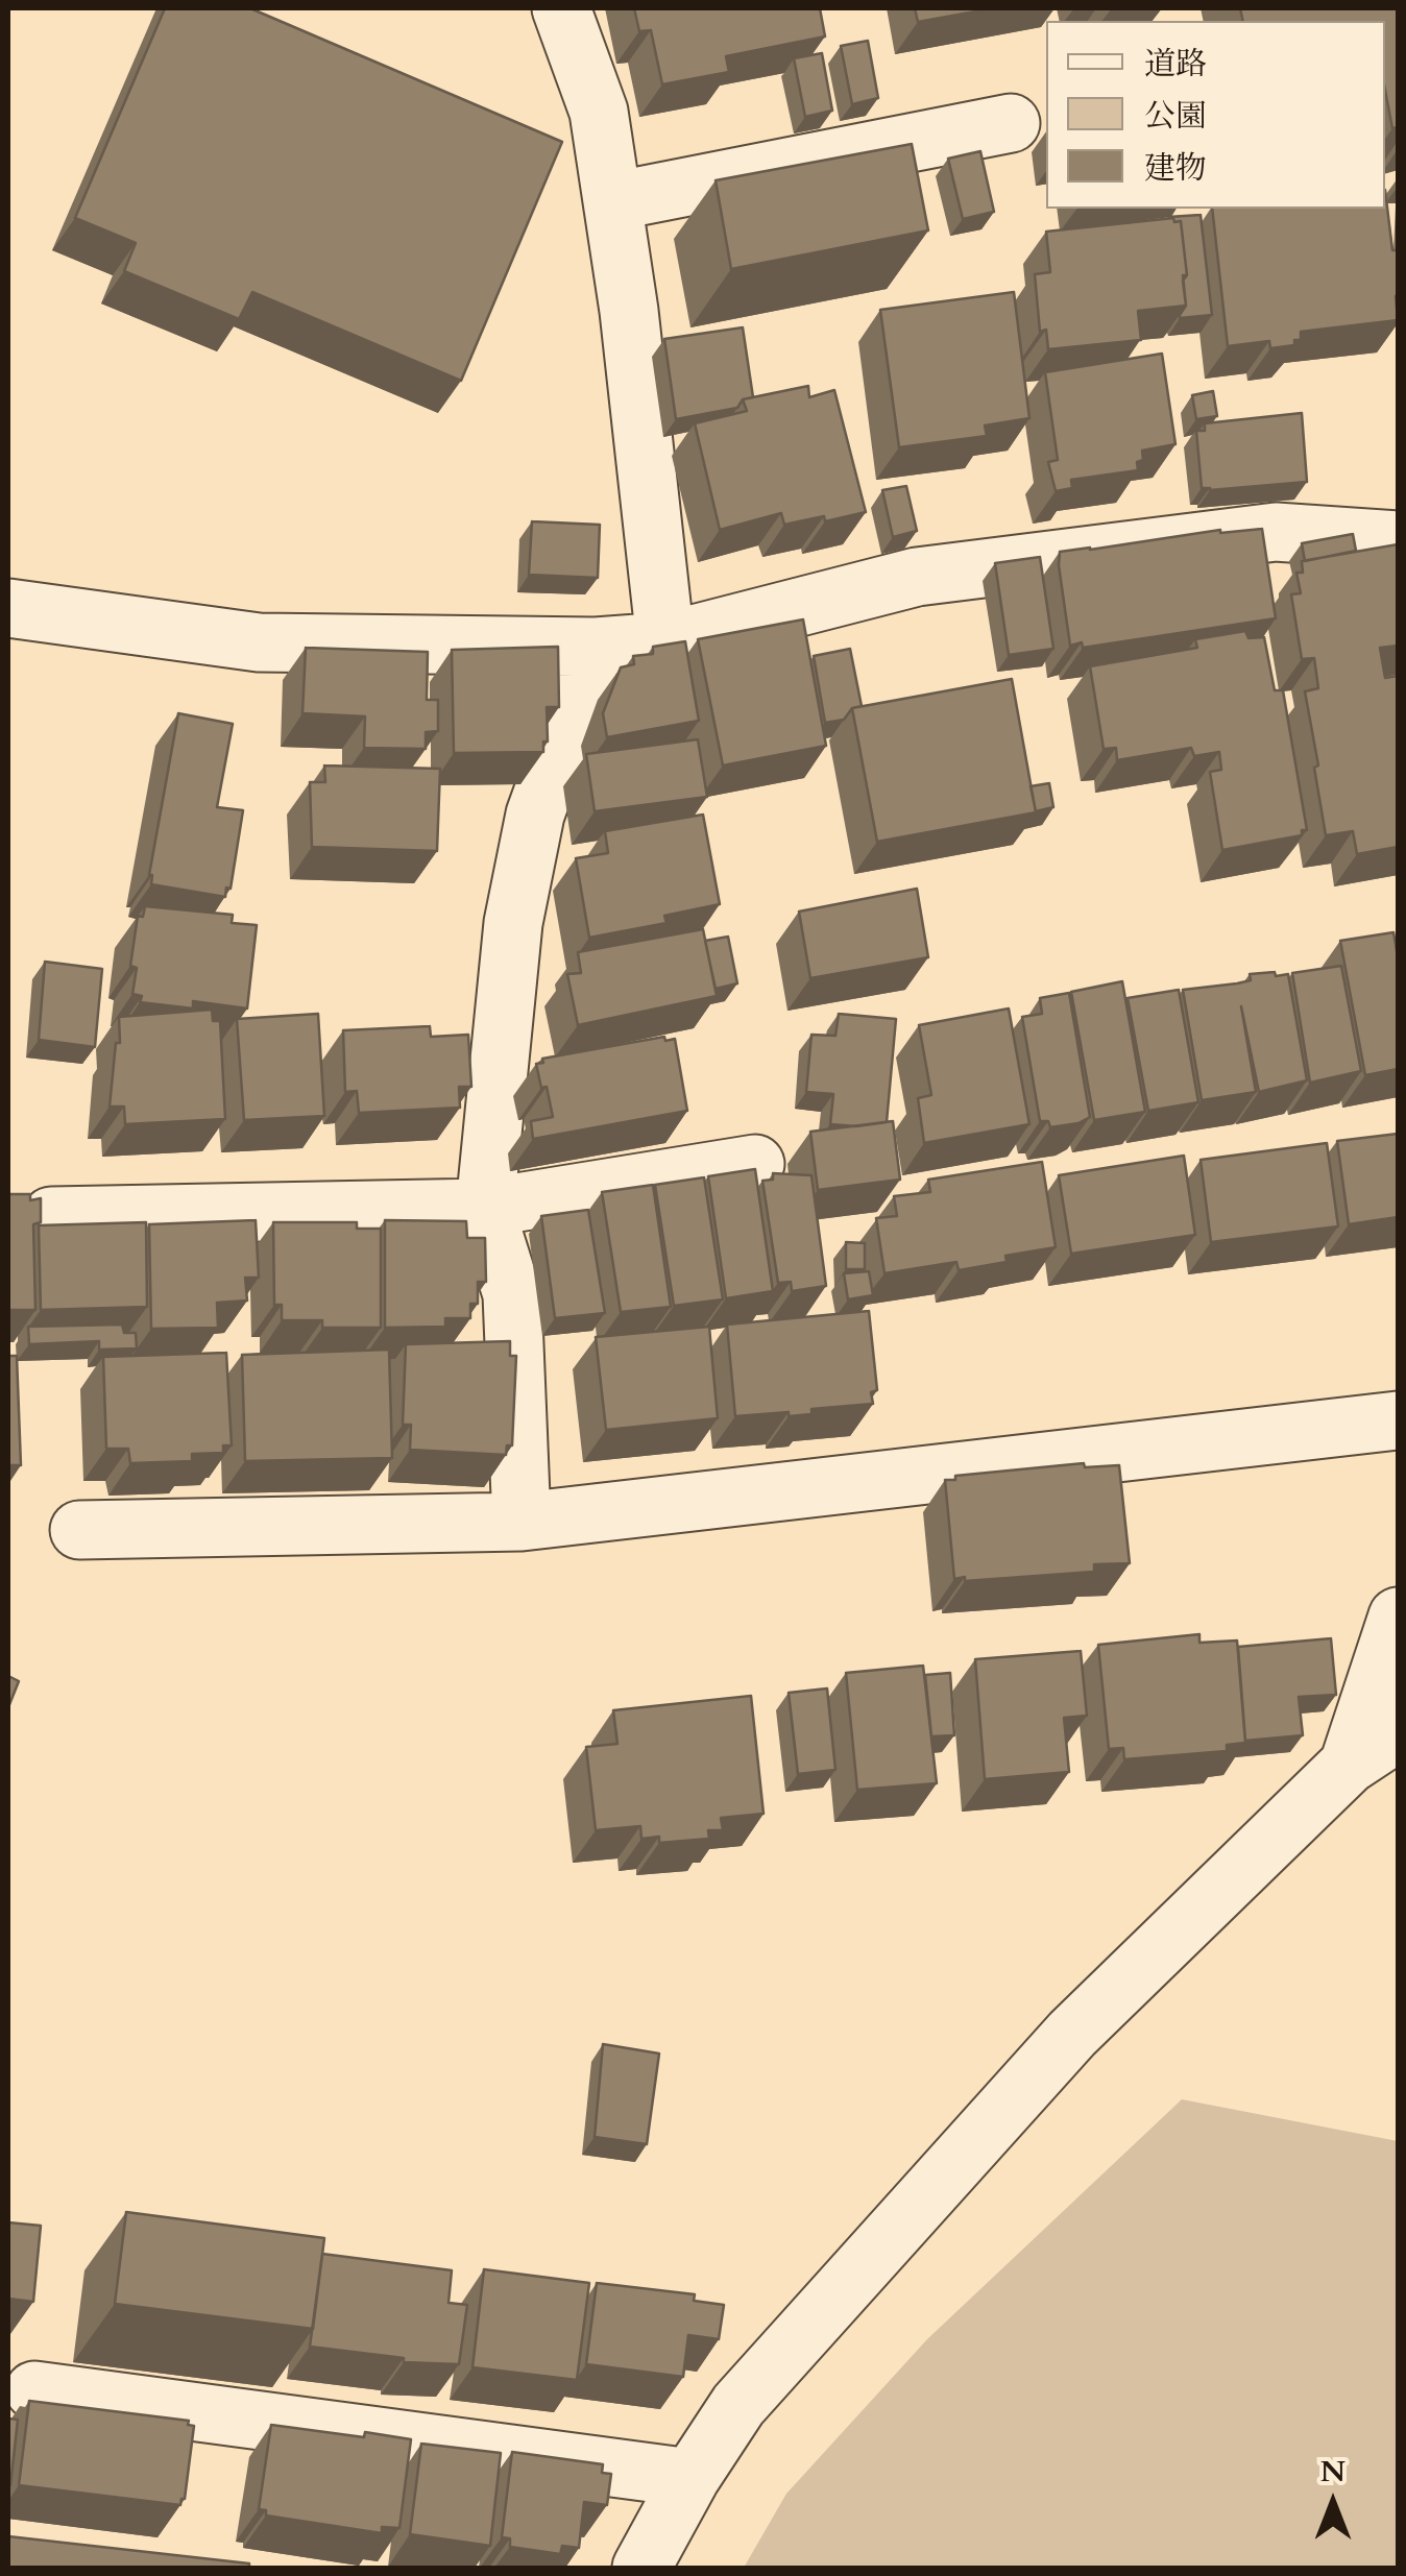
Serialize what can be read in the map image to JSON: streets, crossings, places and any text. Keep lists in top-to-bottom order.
{
  "legend": ["道路", "公園", "建物"],
  "north": "top"
}
